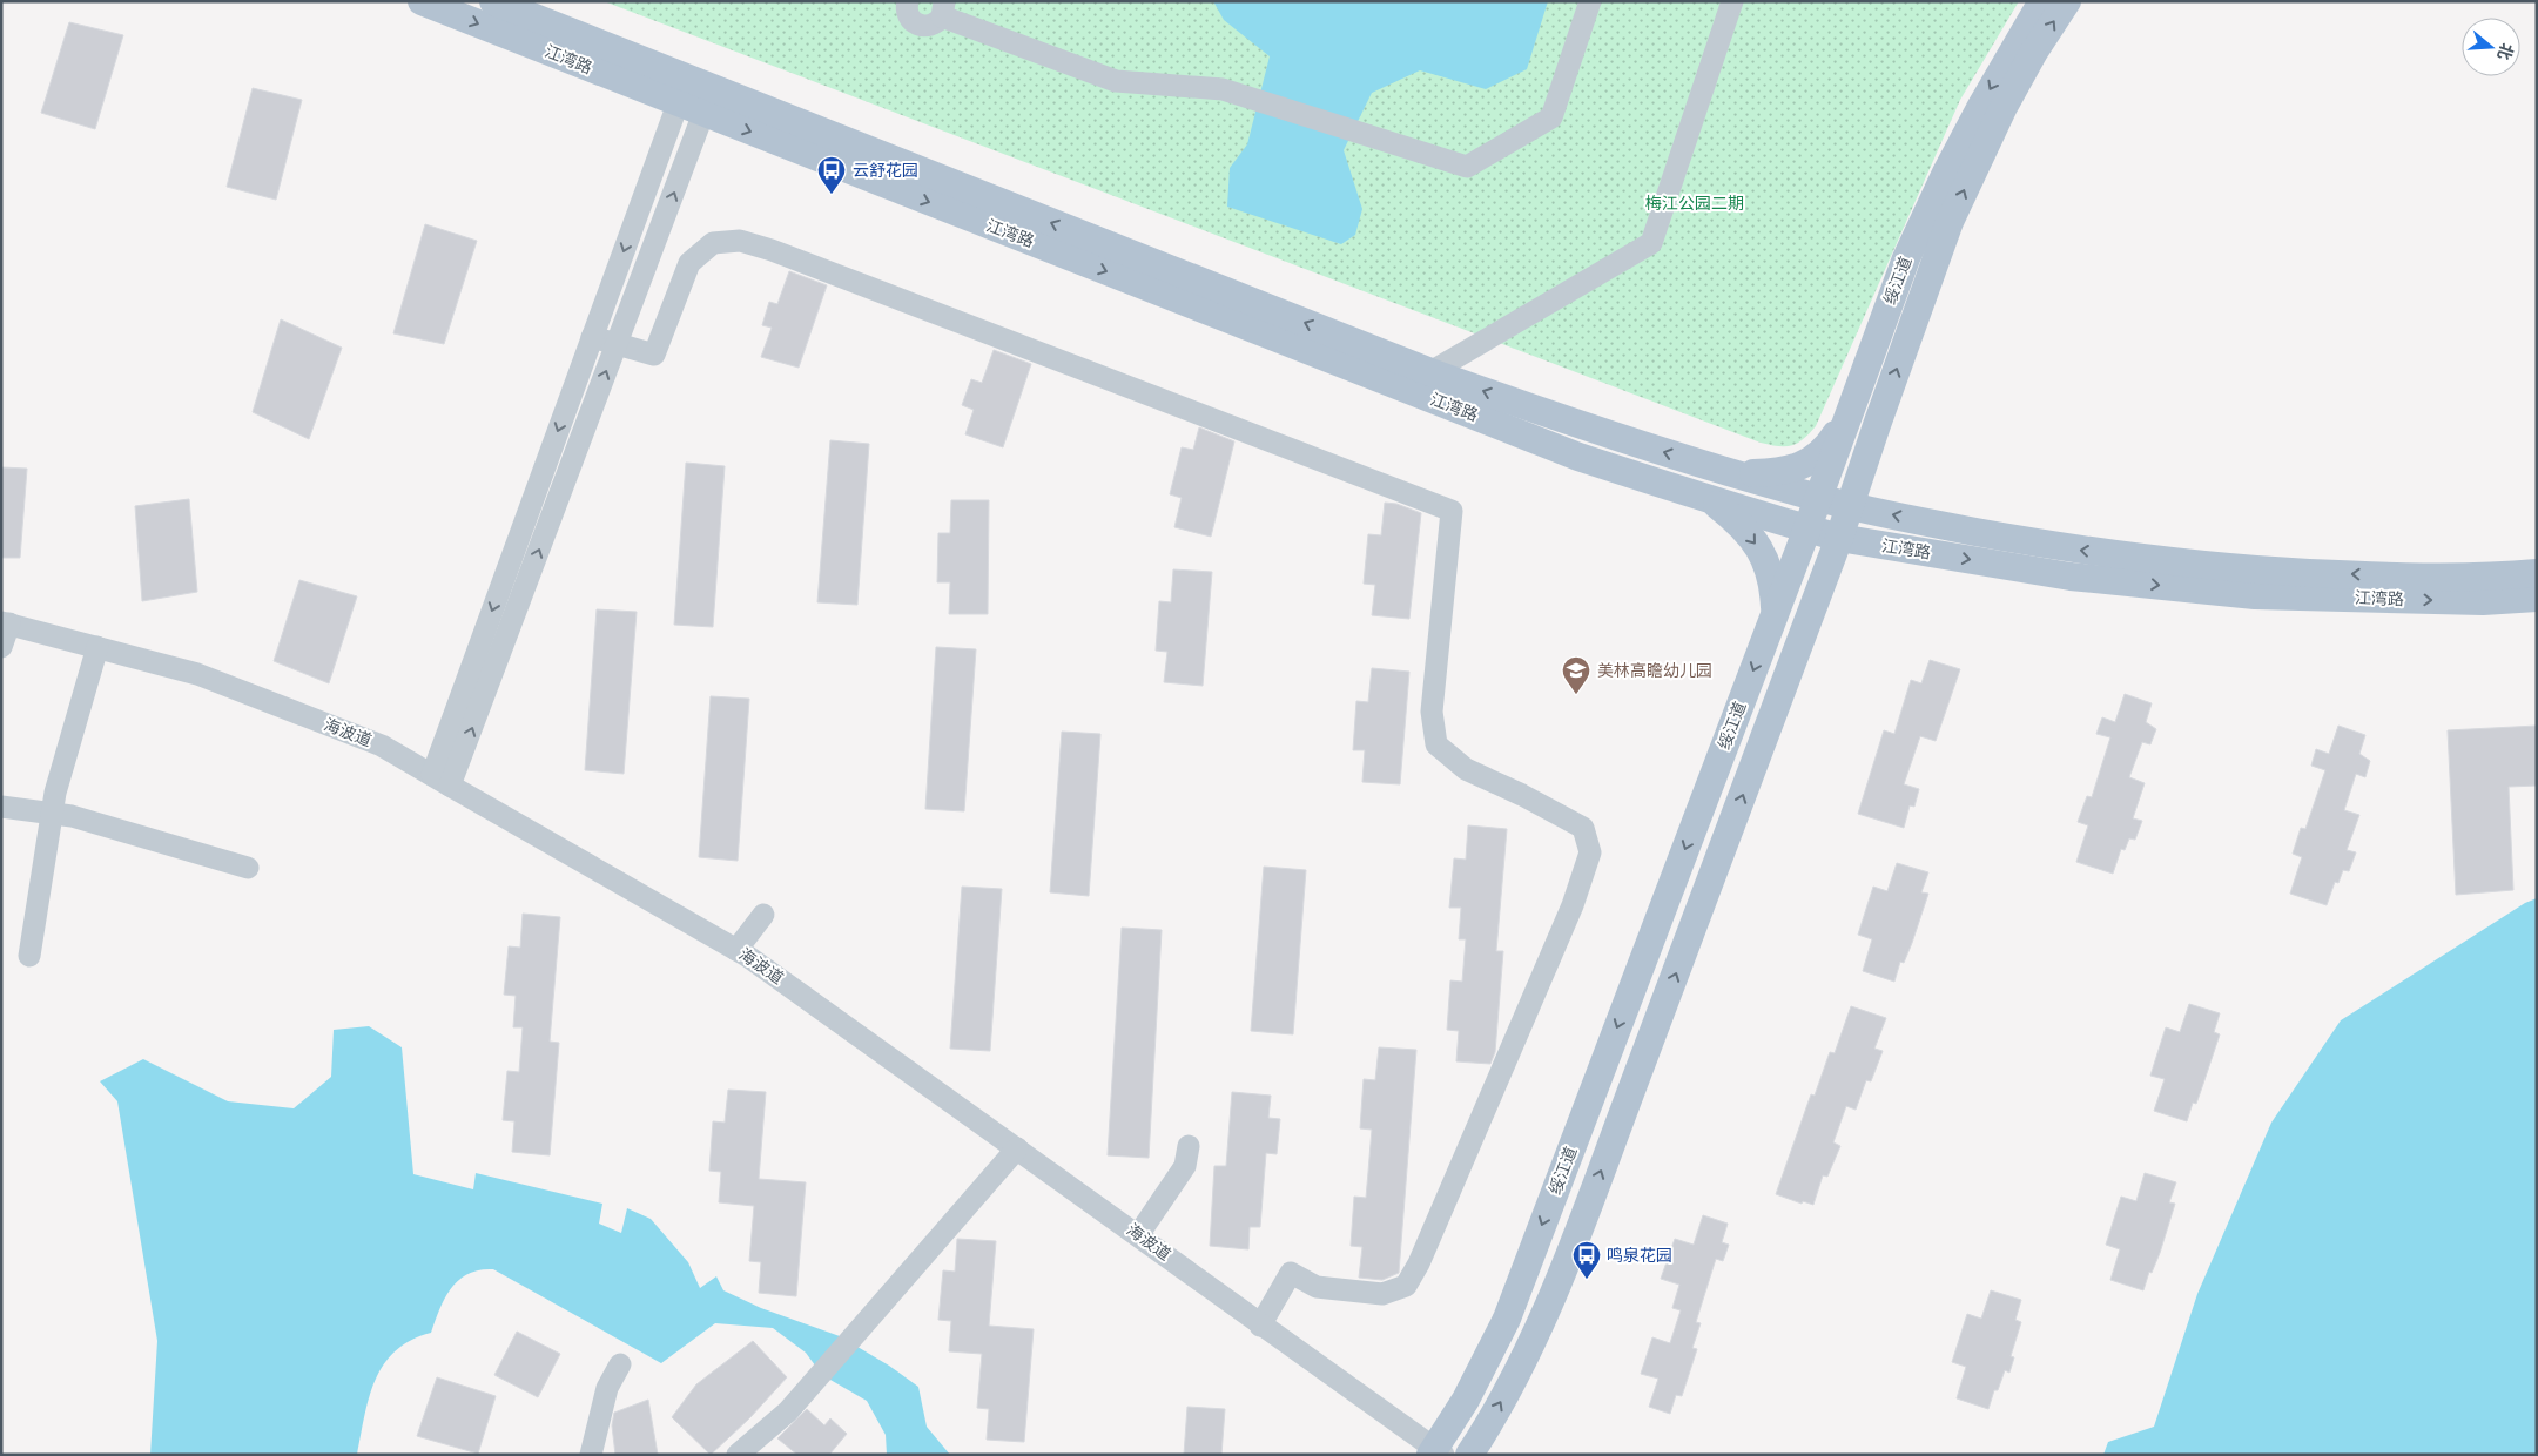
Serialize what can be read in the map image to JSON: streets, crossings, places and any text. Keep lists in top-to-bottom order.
{
  "streets": {
    "main road": ["江湾路", "绥江道"],
    "street": ["海波道"]
  },
  "crossings": [
    ["江湾路", "绥江道"],
    ["绥江道", "海波道"]
  ],
  "parks": ["梅江公园二期"],
  "places": {
    "bus stop": ["云舒花园", "鸣泉花园"],
    "school or university": ["美林高瞻幼儿园"]
  },
  "north": "right"
}
